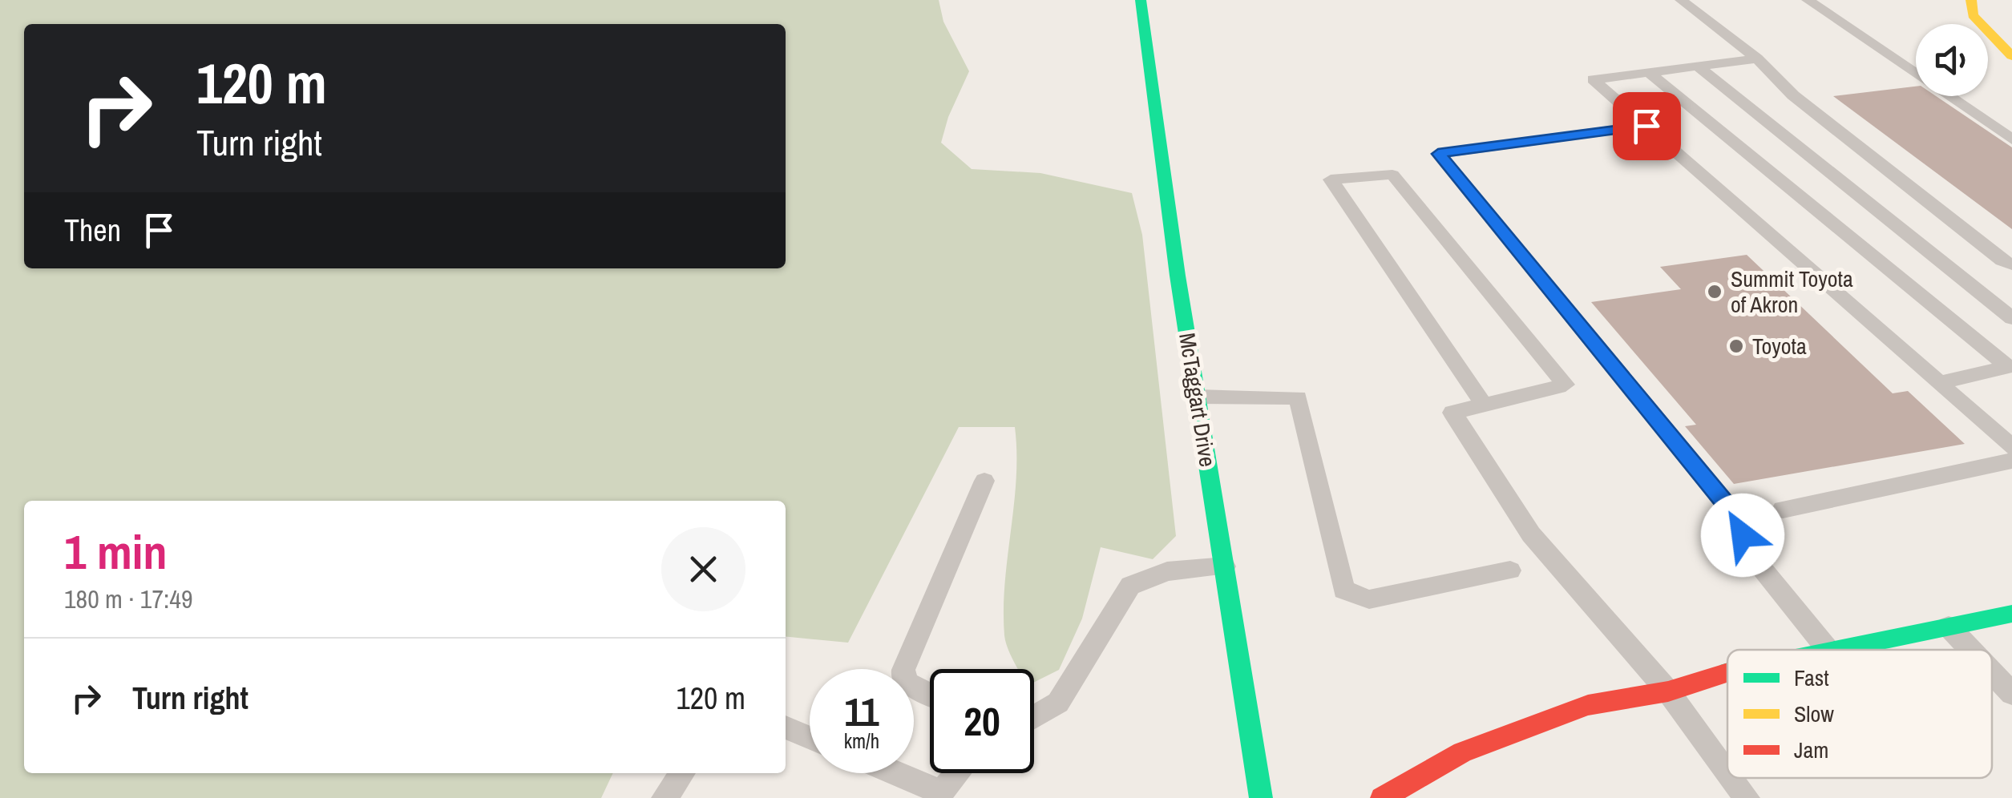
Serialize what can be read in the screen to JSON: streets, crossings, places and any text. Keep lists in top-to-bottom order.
{
  "streets": {
    "main road": ["McTaggart Drive"]
  },
  "places": ["Summit Toyota of Akron", "Toyota"],
  "legend": ["Fast", "Slow", "Jam"],
  "page": {
    "turn": ["120 m", "Turn right"],
    "then": "Then",
    "heading": ["1 min", "180 m · 17:49"],
    "list": [
      {
        "name": "Turn right",
        "value": "120 m"
      }
    ],
    "speed": "11 km/h",
    "limit": "20"
  }
}
